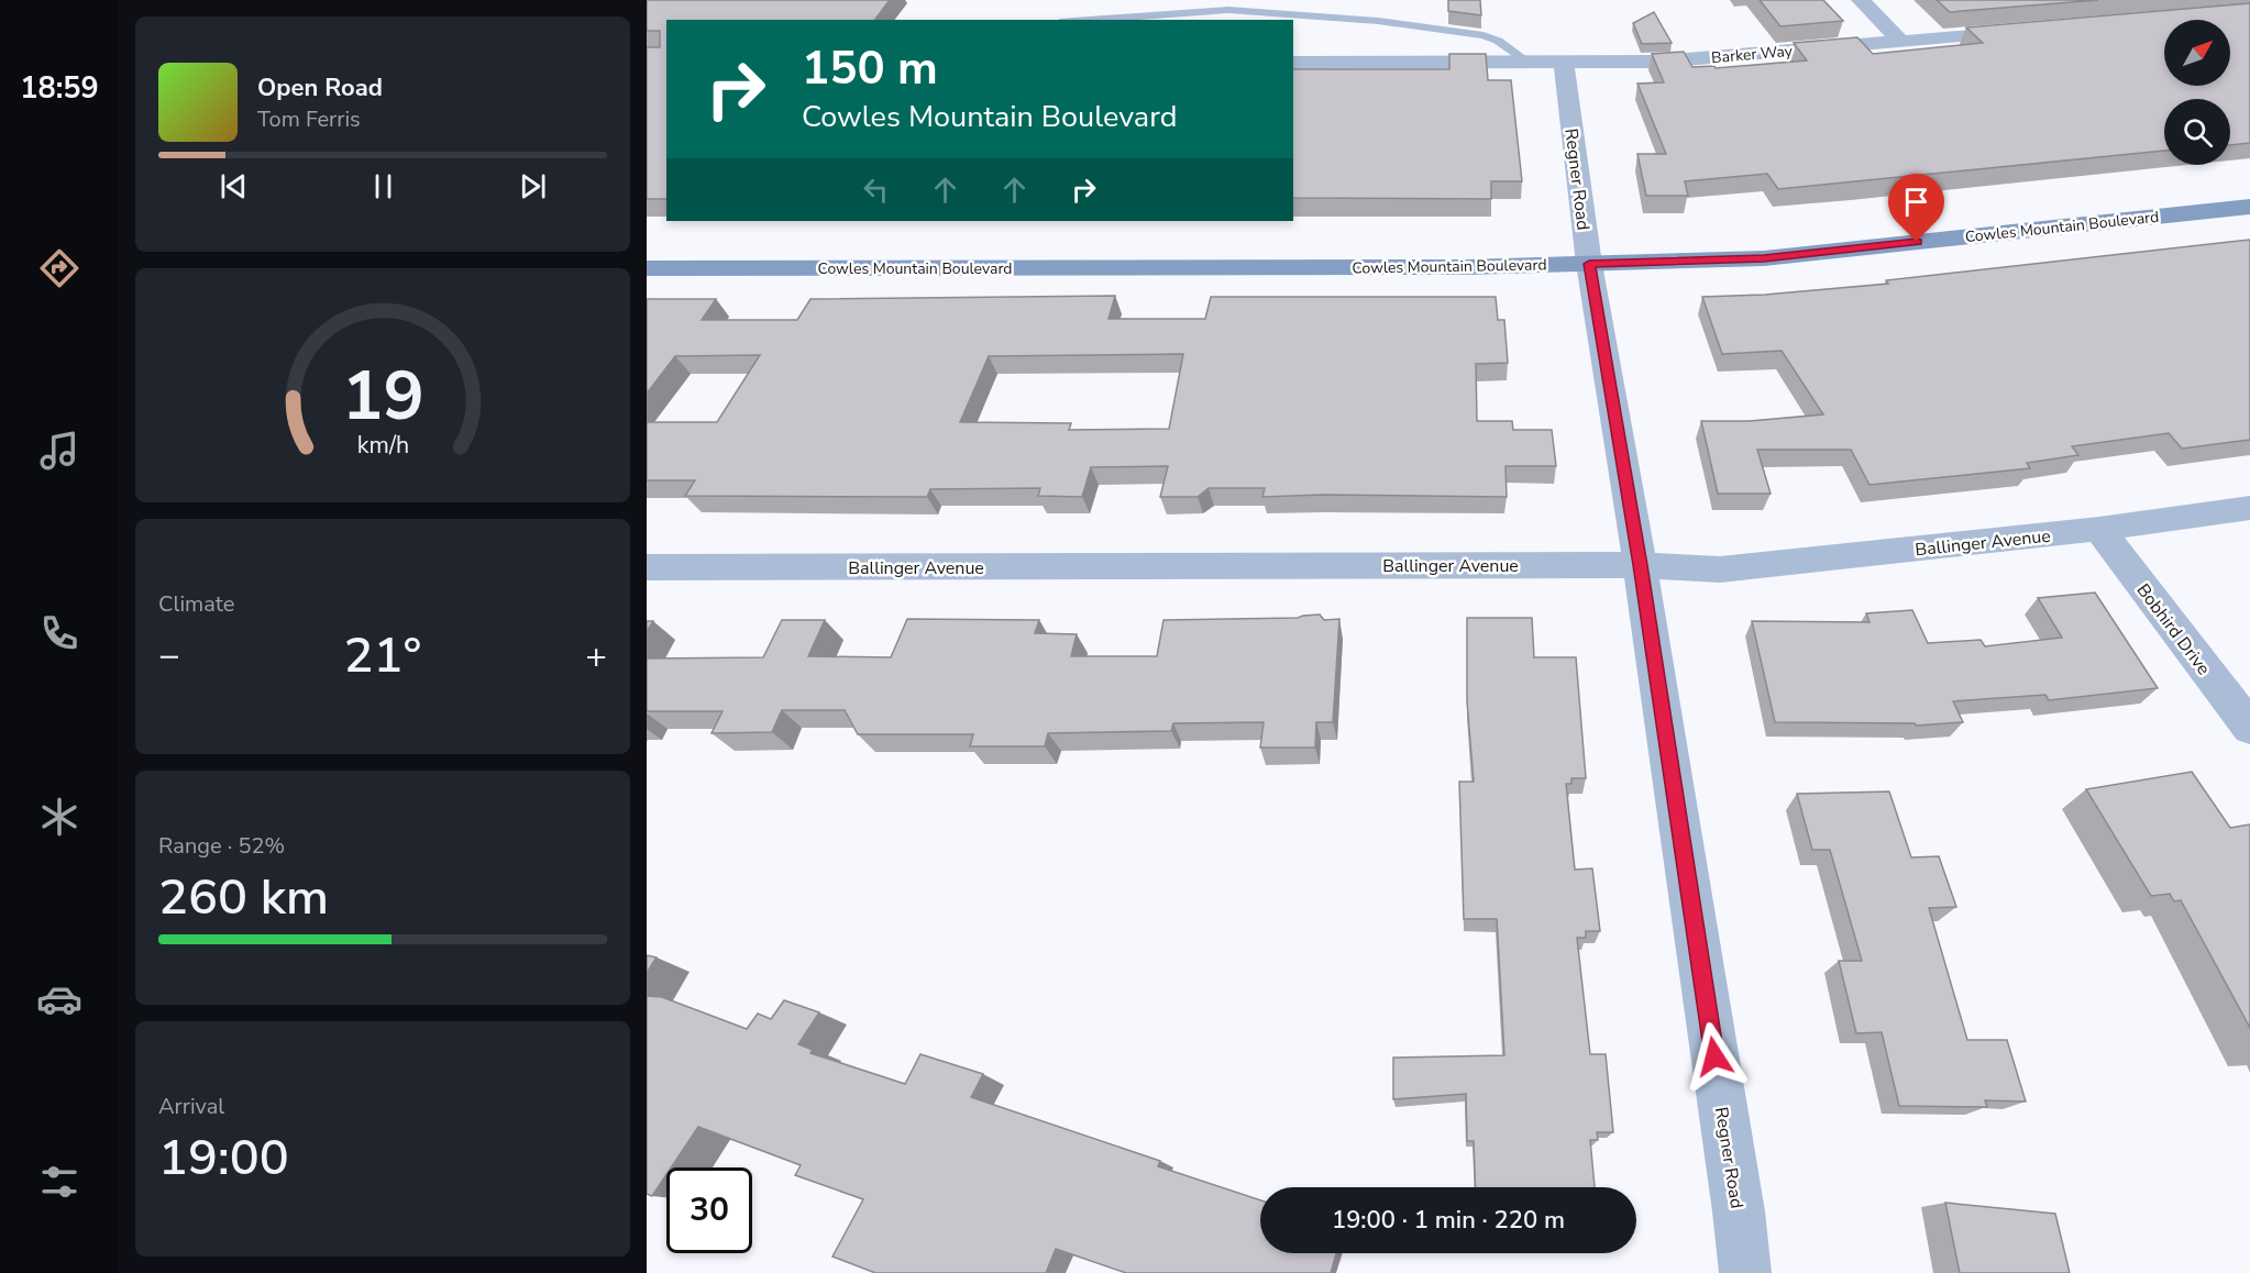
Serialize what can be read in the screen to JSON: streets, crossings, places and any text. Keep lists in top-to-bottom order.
{
  "streets": {
    "street": [
      "Barker Way",
      "Regner Road",
      "Cowles Mountain Boulevard",
      "Ballinger Avenue",
      "Bobhird Drive"
    ]
  },
  "crossings": [
    ["Barker Way", "Regner Road"],
    ["Regner Road", "Cowles Mountain Boulevard"],
    ["Regner Road", "Ballinger Avenue"],
    ["Ballinger Avenue", "Bobhird Drive"]
  ],
  "north": "top right",
  "page": {
    "tabs": "18:59",
    "turn": ["150 m", "Cowles Mountain Boulevard"],
    "song": ["Open Road", "Tom Ferris"],
    "tile": [
      "Climate",
      ["Range · 52%", "260 km"],
      ["Arrival", "19:00"]
    ],
    "heat": ["−", "21°", "+"],
    "limit": "30",
    "trip": "19:00 · 1 min · 220 m",
    "gauge": ["19", "km/h"]
  }
}
